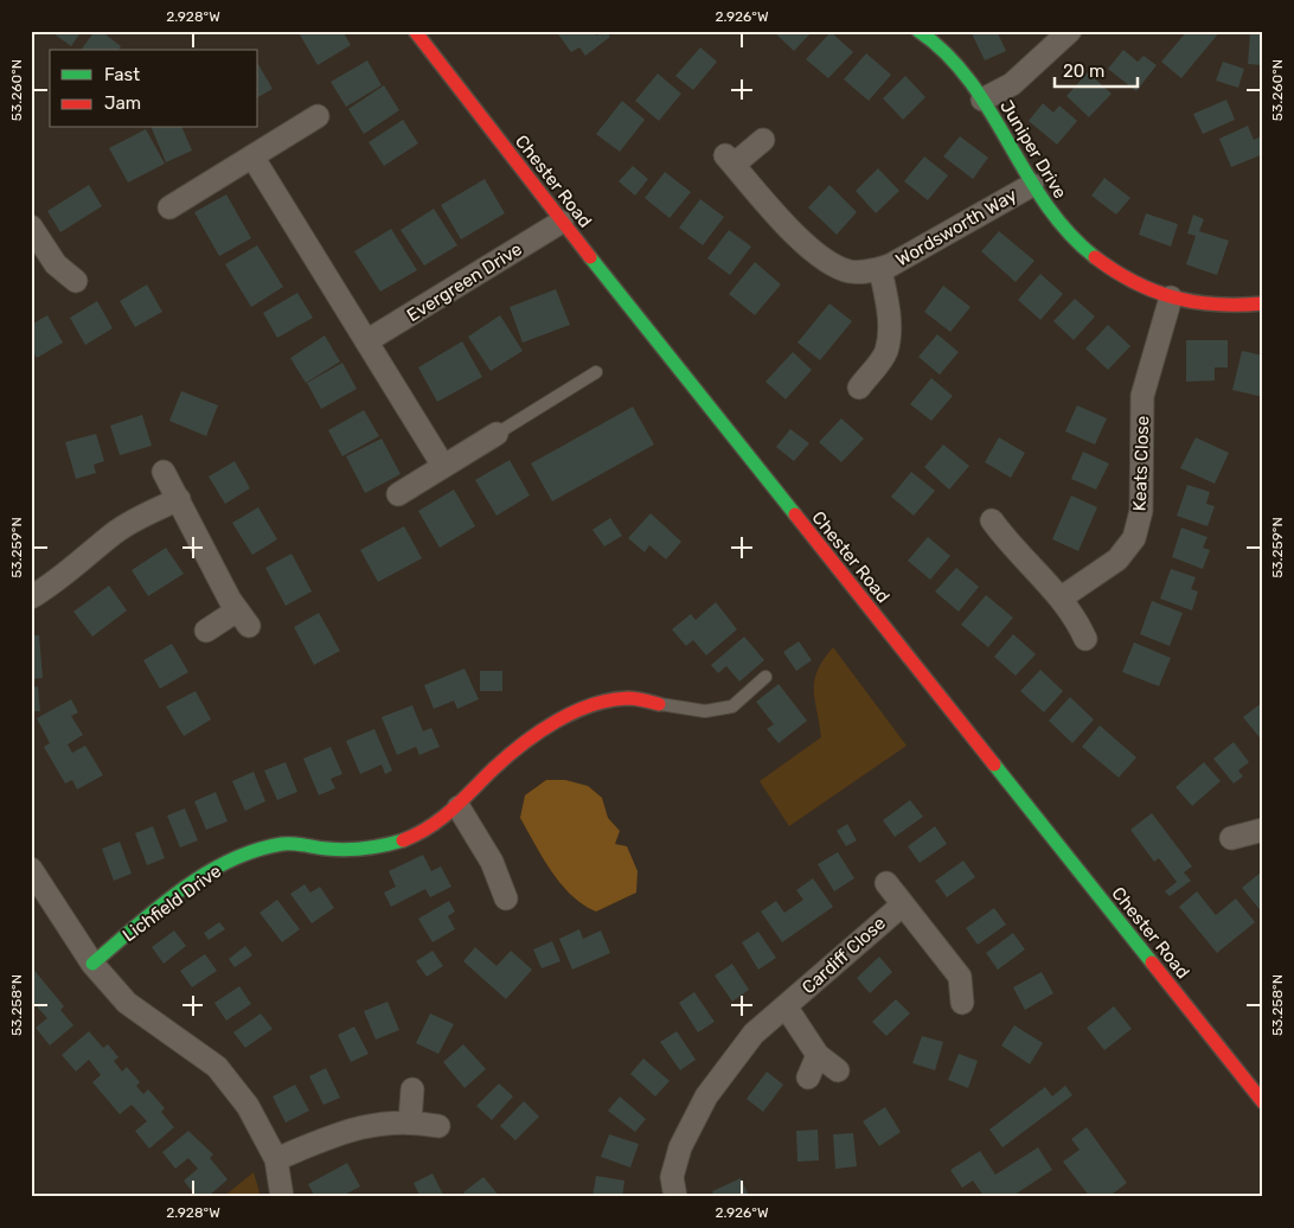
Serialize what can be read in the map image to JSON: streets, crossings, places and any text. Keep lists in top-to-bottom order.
{
  "streets": {
    "main road": ["Juniper Drive", "Chester Road", "Lichfield Drive"],
    "street": [
      "Wordsworth Way",
      "Evergreen Drive",
      "Keats Close",
      "Cardiff Close"
    ]
  },
  "crossings": [
    ["Juniper Drive", "Wordsworth Way"],
    ["Juniper Drive", "Keats Close"],
    ["Chester Road", "Evergreen Drive"]
  ],
  "legend": ["Fast", "Jam"],
  "scale_bar": "20 m",
  "coordinates": [
    "2.928°W",
    "2.926°W",
    "53.260°N",
    "53.259°N",
    "53.258°N"
  ]
}
